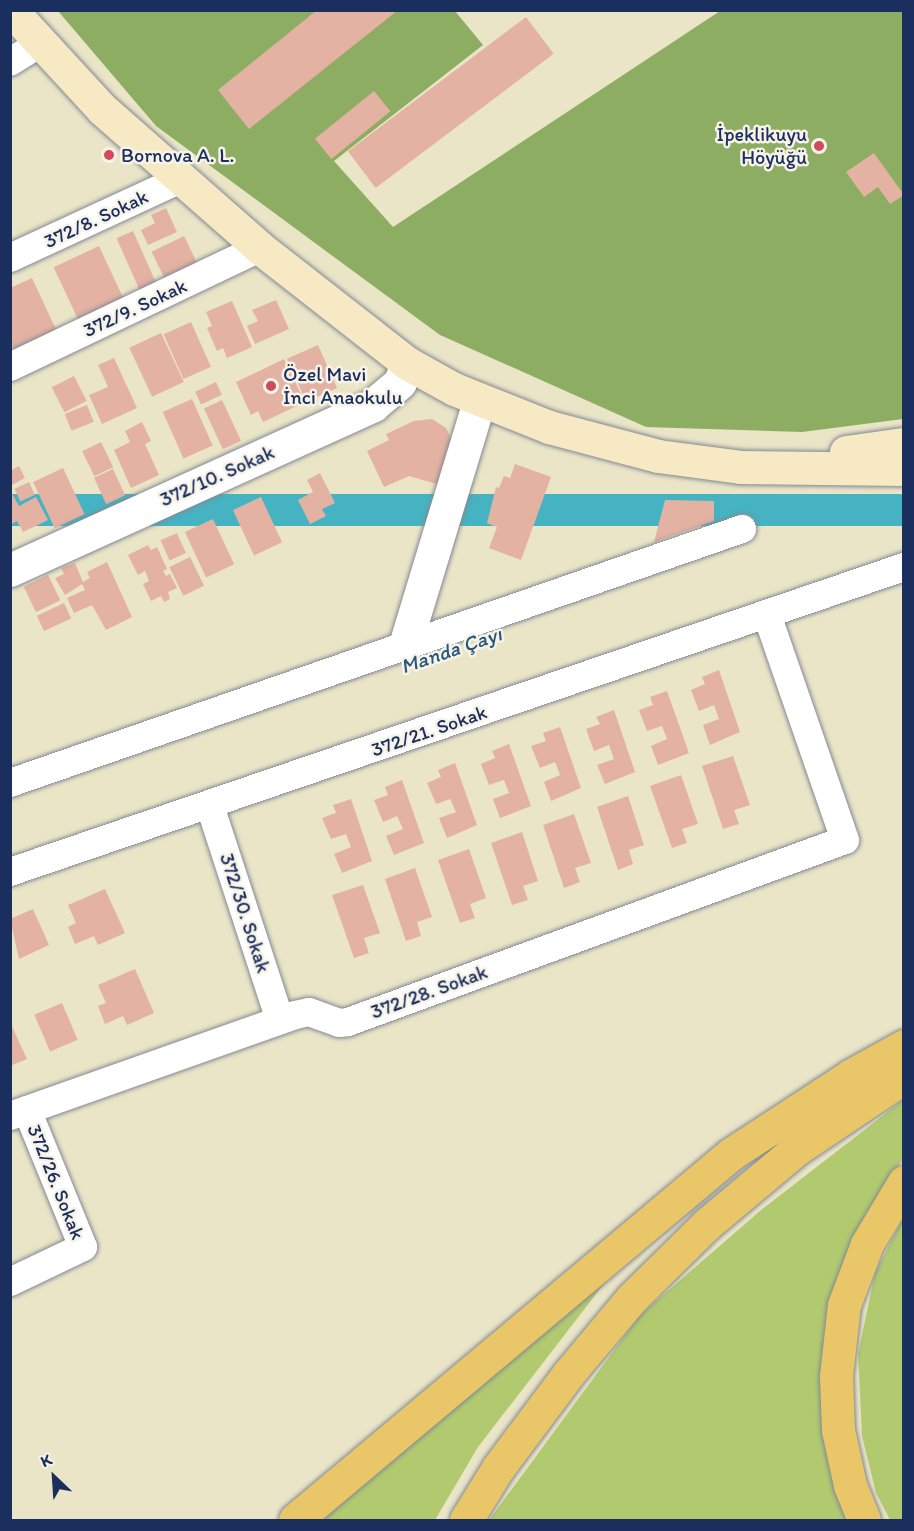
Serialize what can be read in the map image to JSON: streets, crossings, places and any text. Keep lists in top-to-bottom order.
{
  "streets": {
    "street": [
      "372/8. Sokak",
      "372/9. Sokak",
      "372/10. Sokak",
      "372/21. Sokak",
      "372/30. Sokak",
      "372/28. Sokak",
      "372/26. Sokak"
    ]
  },
  "crossings": [
    ["372/21. Sokak", "372/30. Sokak"],
    ["372/21. Sokak", "372/28. Sokak"],
    ["372/30. Sokak", "372/28. Sokak"],
    ["372/28. Sokak", "372/26. Sokak"]
  ],
  "water": ["Manda Çayı"],
  "places": ["İpeklikuyu Höyüğü", "Bornova A. L.", "Özel Mavi İnci Anaokulu"],
  "north": "top left"
}
